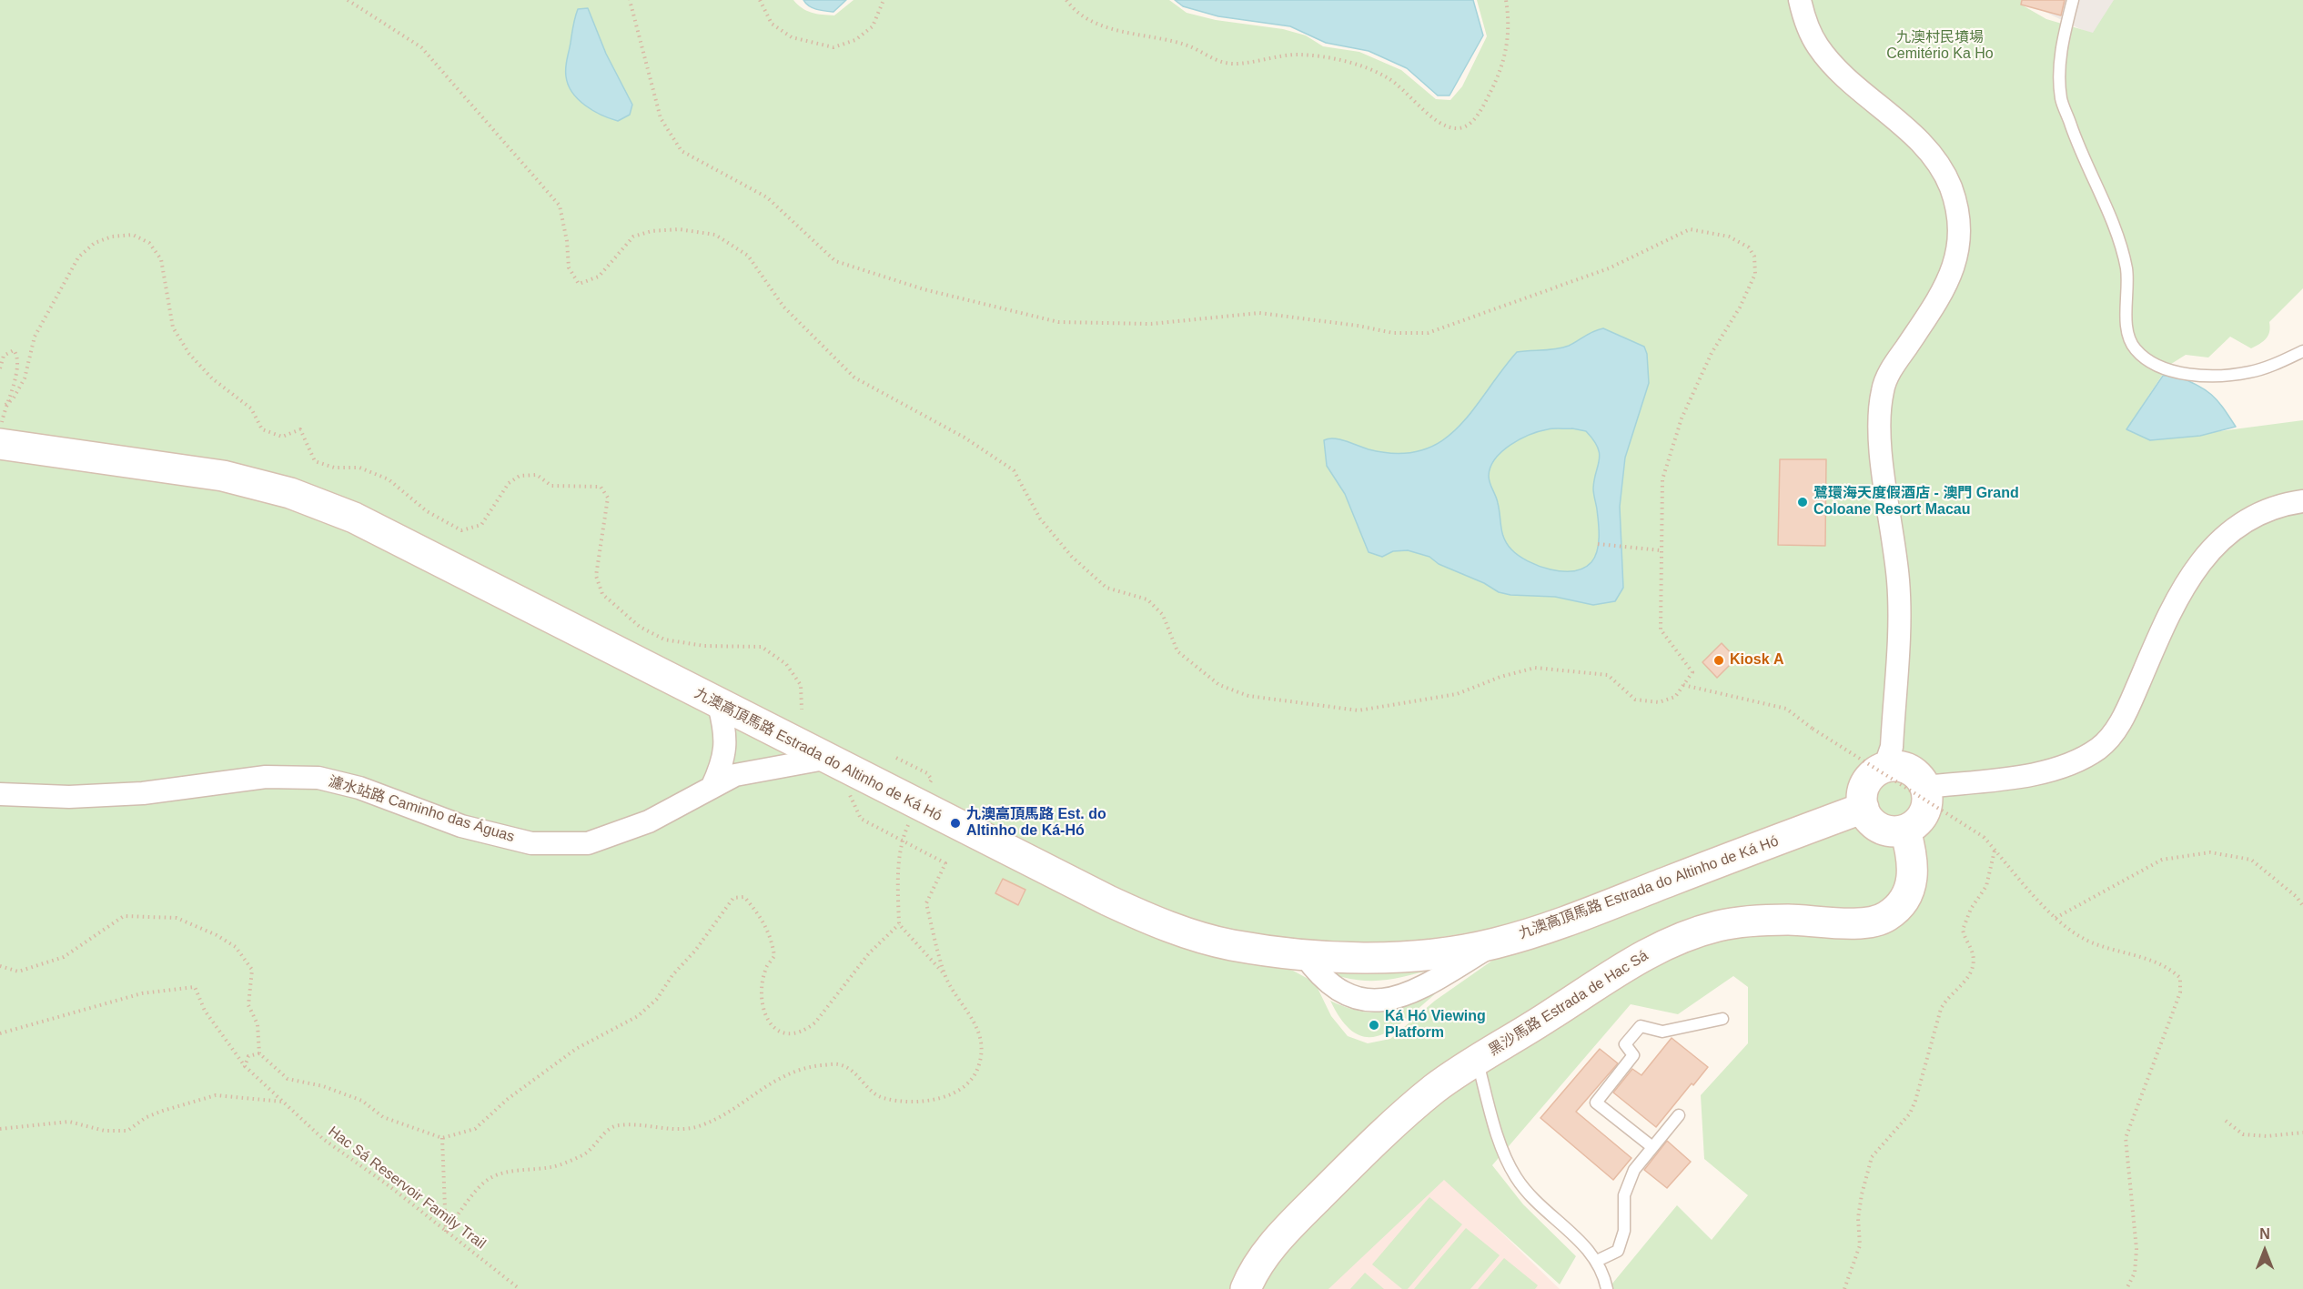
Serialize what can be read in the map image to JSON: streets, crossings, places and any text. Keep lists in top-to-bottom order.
{
  "streets": {
    "main road": ["九澳高頂馬路 Estrada do Altinho de Ká Hó", "黑沙馬路 Estrada de Hac Sá"],
    "street": ["濾水站路 Caminho das Águas"],
    "path": ["Hac Sá Reservoir Family Trail"]
  },
  "crossings": [
    ["九澳高頂馬路 Estrada do Altinho de Ká Hó", "濾水站路 Caminho das Águas"],
    ["九澳高頂馬路 Estrada do Altinho de Ká Hó", "黑沙馬路 Estrada de Hac Sá"]
  ],
  "parks": ["九澳村民墳場 Cemitério Ka Ho"],
  "places": [
    "鷺環海天度假酒店 - 澳門 Grand Coloane Resort Macau",
    "Kiosk A",
    "九澳高頂馬路 Est. do Altinho de Ká-Hó",
    "Ká Hó Viewing Platform"
  ],
  "north": "top"
}
